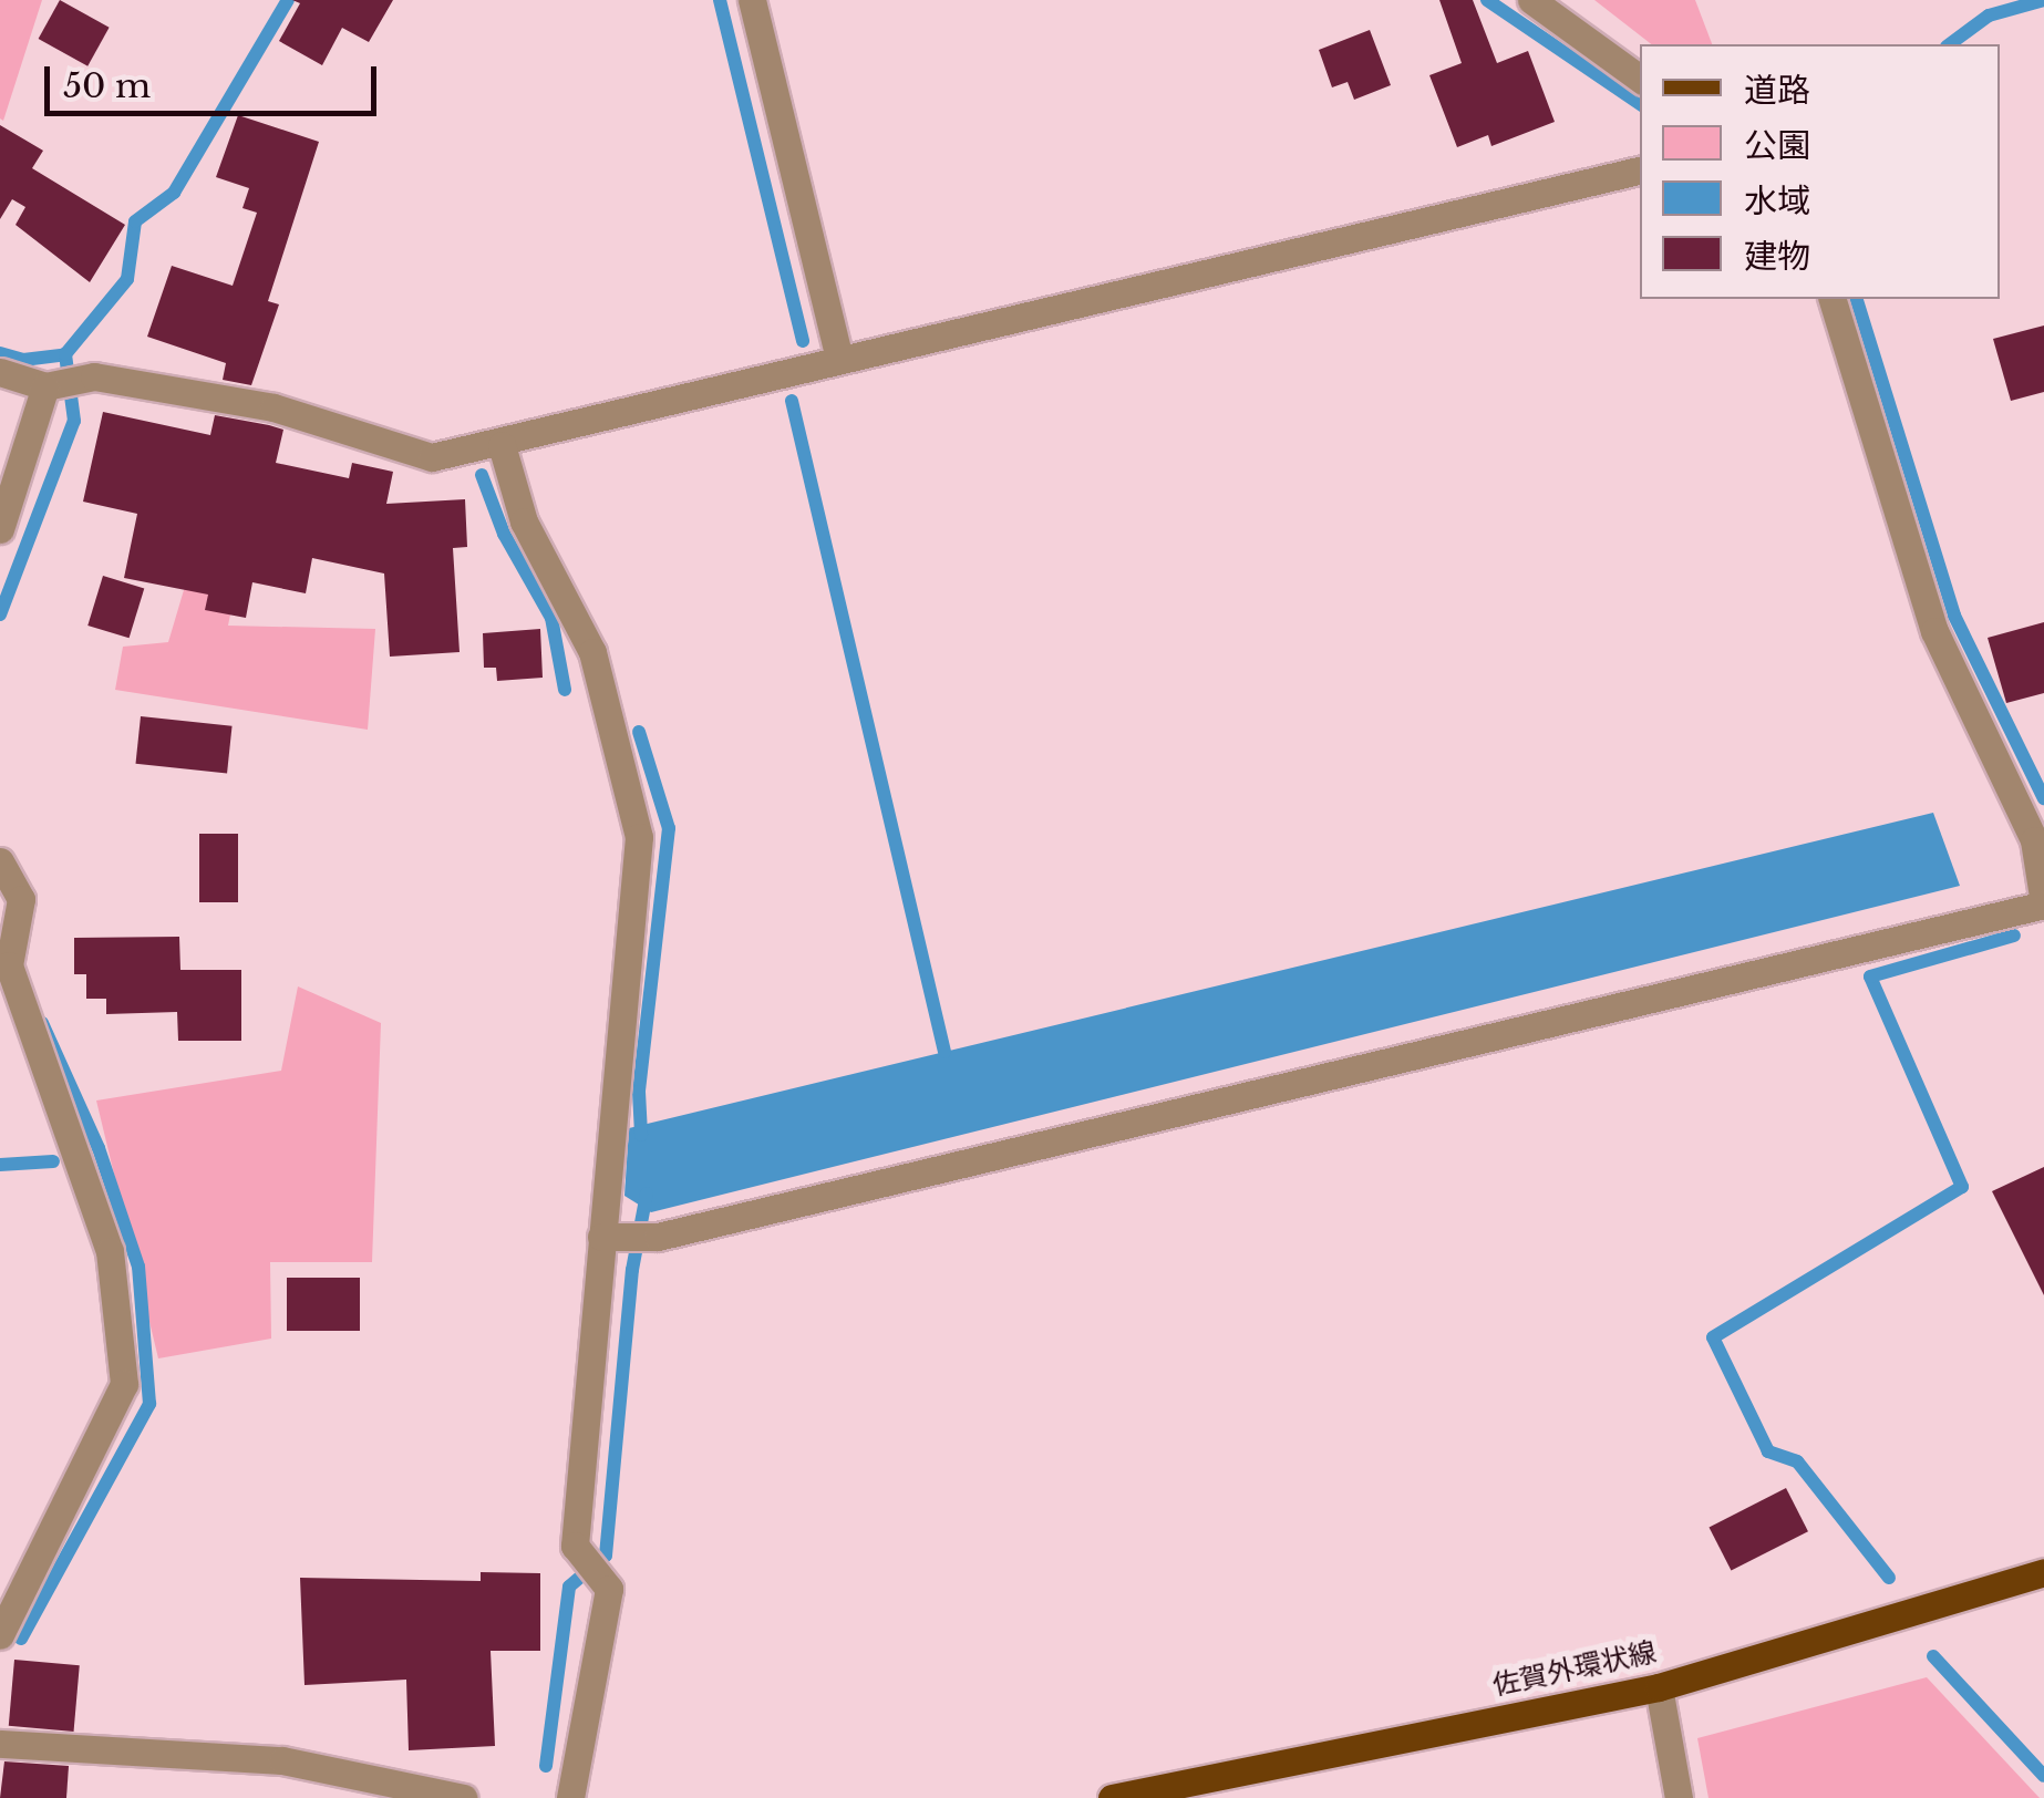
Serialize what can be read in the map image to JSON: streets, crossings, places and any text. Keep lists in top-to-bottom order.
{
  "streets": {
    "main road": ["佐賀外環状線"]
  },
  "legend": [
    "道路",
    "公園",
    "水域",
    "建物"
  ],
  "scale_bar": "50 m"
}
